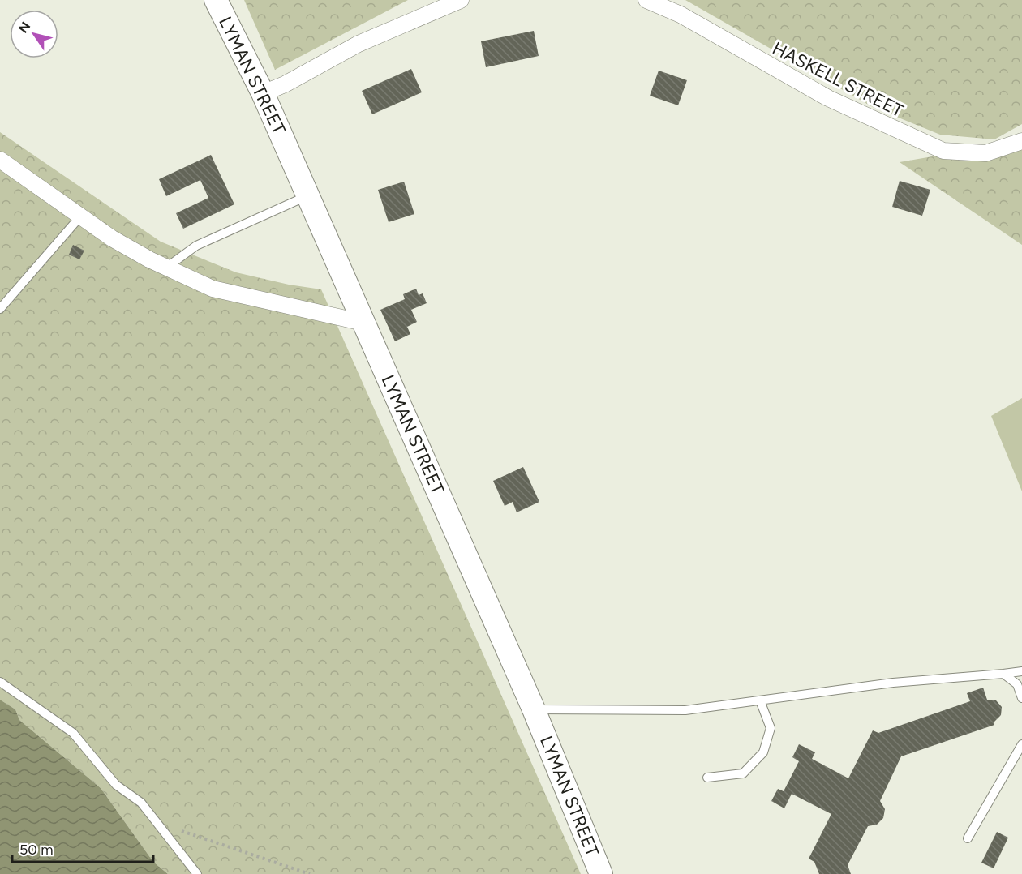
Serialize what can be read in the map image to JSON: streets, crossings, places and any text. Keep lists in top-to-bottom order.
{
  "streets": {
    "street": ["LYMAN STREET", "HASKELL STREET"]
  },
  "scale_bar": "50 m",
  "north": "top left"
}
